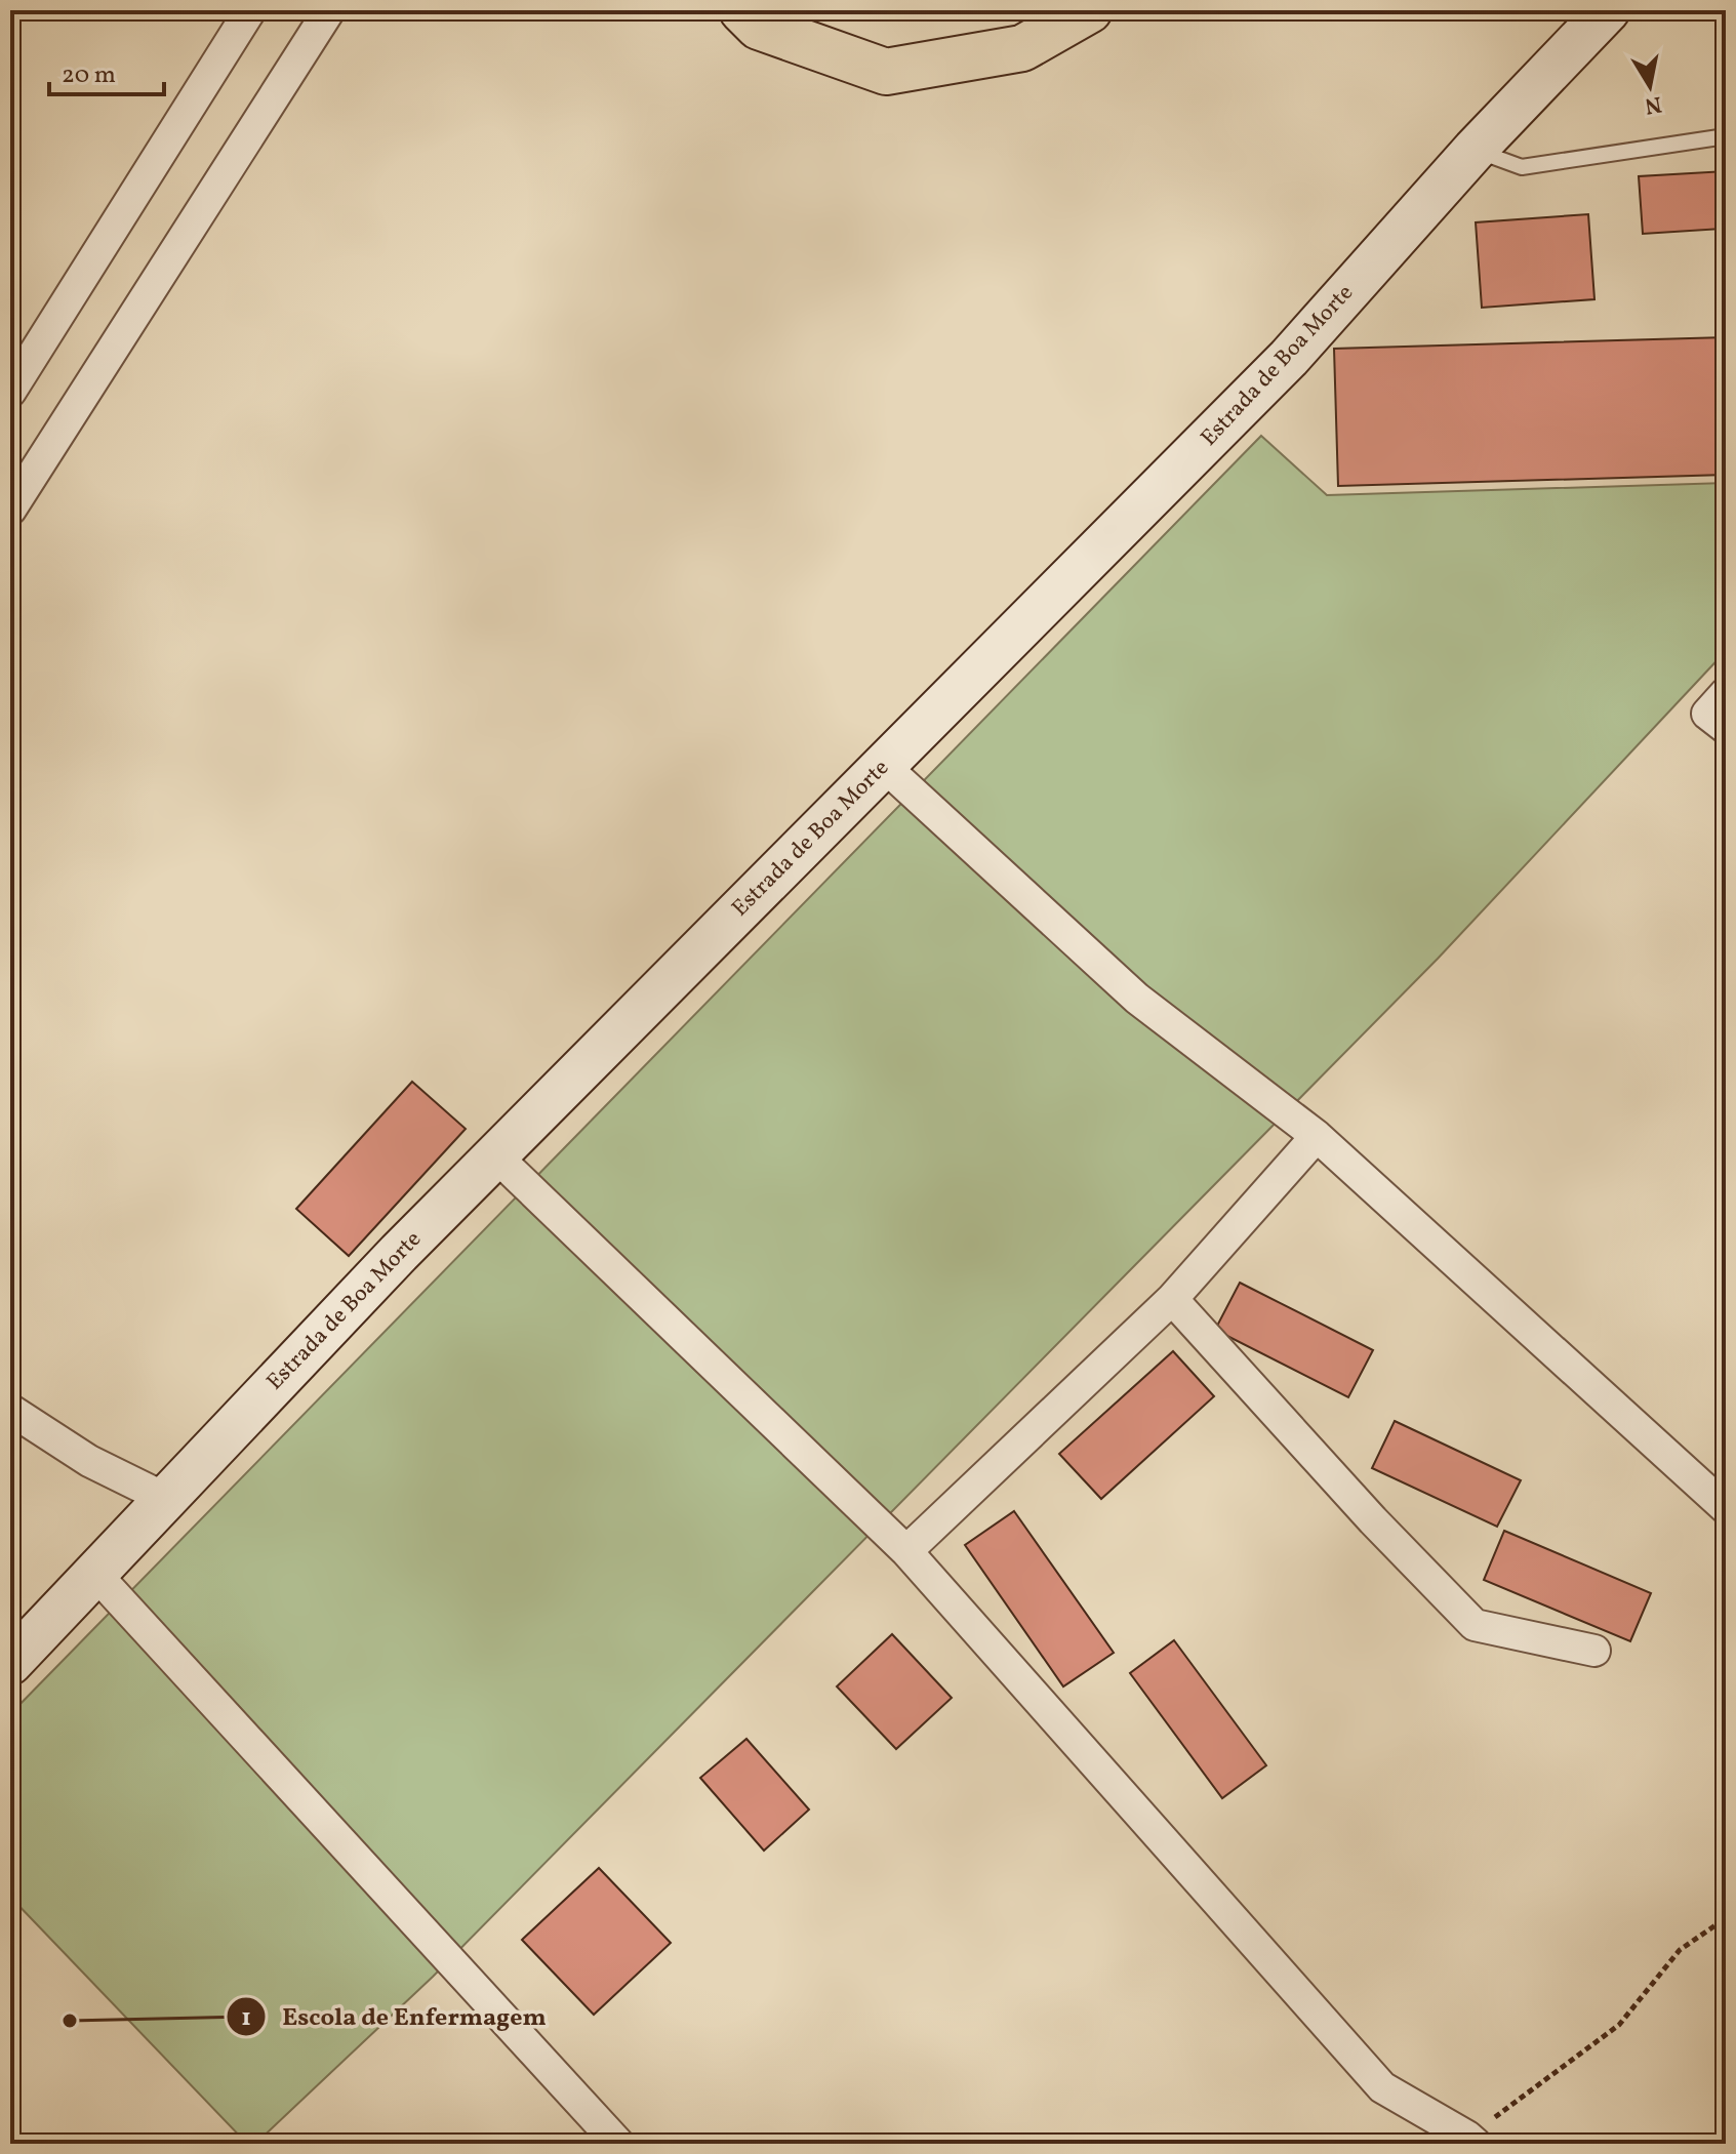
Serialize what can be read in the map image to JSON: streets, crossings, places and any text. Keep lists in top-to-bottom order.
{
  "streets": {
    "main road": ["Estrada de Boa Morte"]
  },
  "places": ["Escola de Enfermagem"],
  "scale_bar": "20 m",
  "north": "bottom"
}
